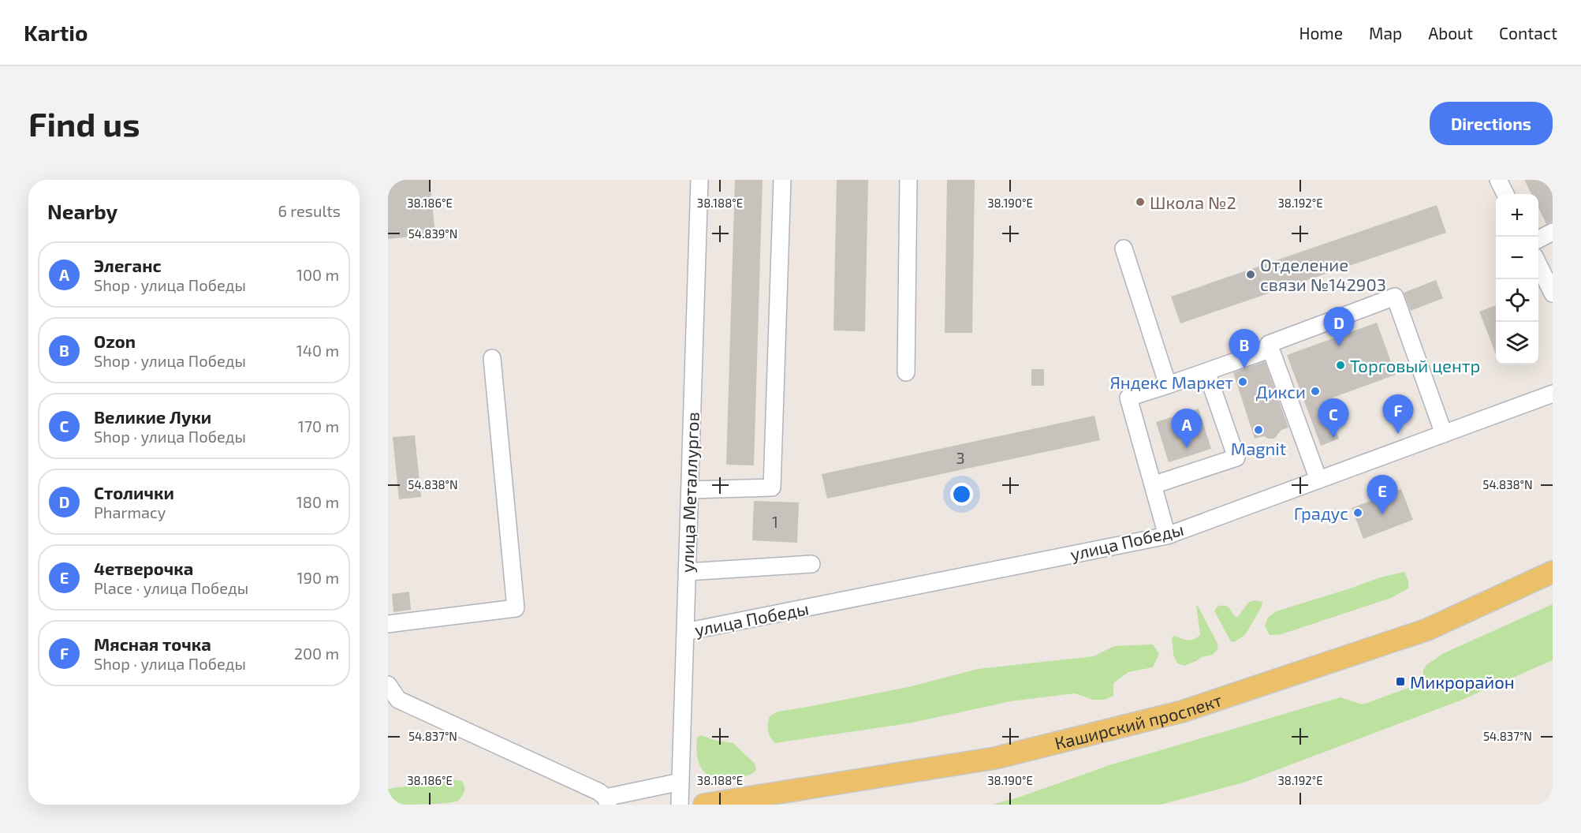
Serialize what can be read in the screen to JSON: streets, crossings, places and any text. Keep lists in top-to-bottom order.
{
  "streets": {
    "main road": ["Каширский проспект"],
    "street": ["улица Металлургов", "улица Победы"]
  },
  "crossings": [
    ["улица Металлургов", "улица Победы"]
  ],
  "places": {
    "other": [
      "Школа №2",
      "Отделение связи №142903",
      "Торговый центр",
      "Яндекс Маркет",
      "Дикси",
      "Magnit",
      "Градус"
    ],
    "transit": ["Микрорайон"]
  },
  "house_numbers": ["3", "1"],
  "page": {
    "header": "Kartio",
    "nav": [
      "Home",
      "Map",
      "About",
      "Contact"
    ],
    "buttons": "Directions",
    "title": "Find us",
    "heading": ["Nearby", "6 results"],
    "map_buttons": ["+", "−"],
    "list": [
      {
        "mark": "A",
        "name": "Элеганс",
        "note": "Shop · улица Победы",
        "value": "100 m"
      },
      {
        "mark": "B",
        "name": "Ozon",
        "note": "Shop · улица Победы",
        "value": "140 m"
      },
      {
        "mark": "C",
        "name": "Великие Луки",
        "note": "Shop · улица Победы",
        "value": "170 m"
      },
      {
        "mark": "D",
        "name": "Столички",
        "note": "Pharmacy",
        "value": "180 m"
      },
      {
        "mark": "E",
        "name": "4етверочка",
        "note": "Place · улица Победы",
        "value": "190 m"
      },
      {
        "mark": "F",
        "name": "Мясная точка",
        "note": "Shop · улица Победы",
        "value": "200 m"
      }
    ],
    "pins": [
      "D",
      "B",
      "F",
      "C",
      "A",
      "E"
    ]
  },
  "coordinates": [
    "38.186°E",
    "38.188°E",
    "38.190°E",
    "38.192°E",
    "54.839°N",
    "54.838°N",
    "54.837°N"
  ]
}
